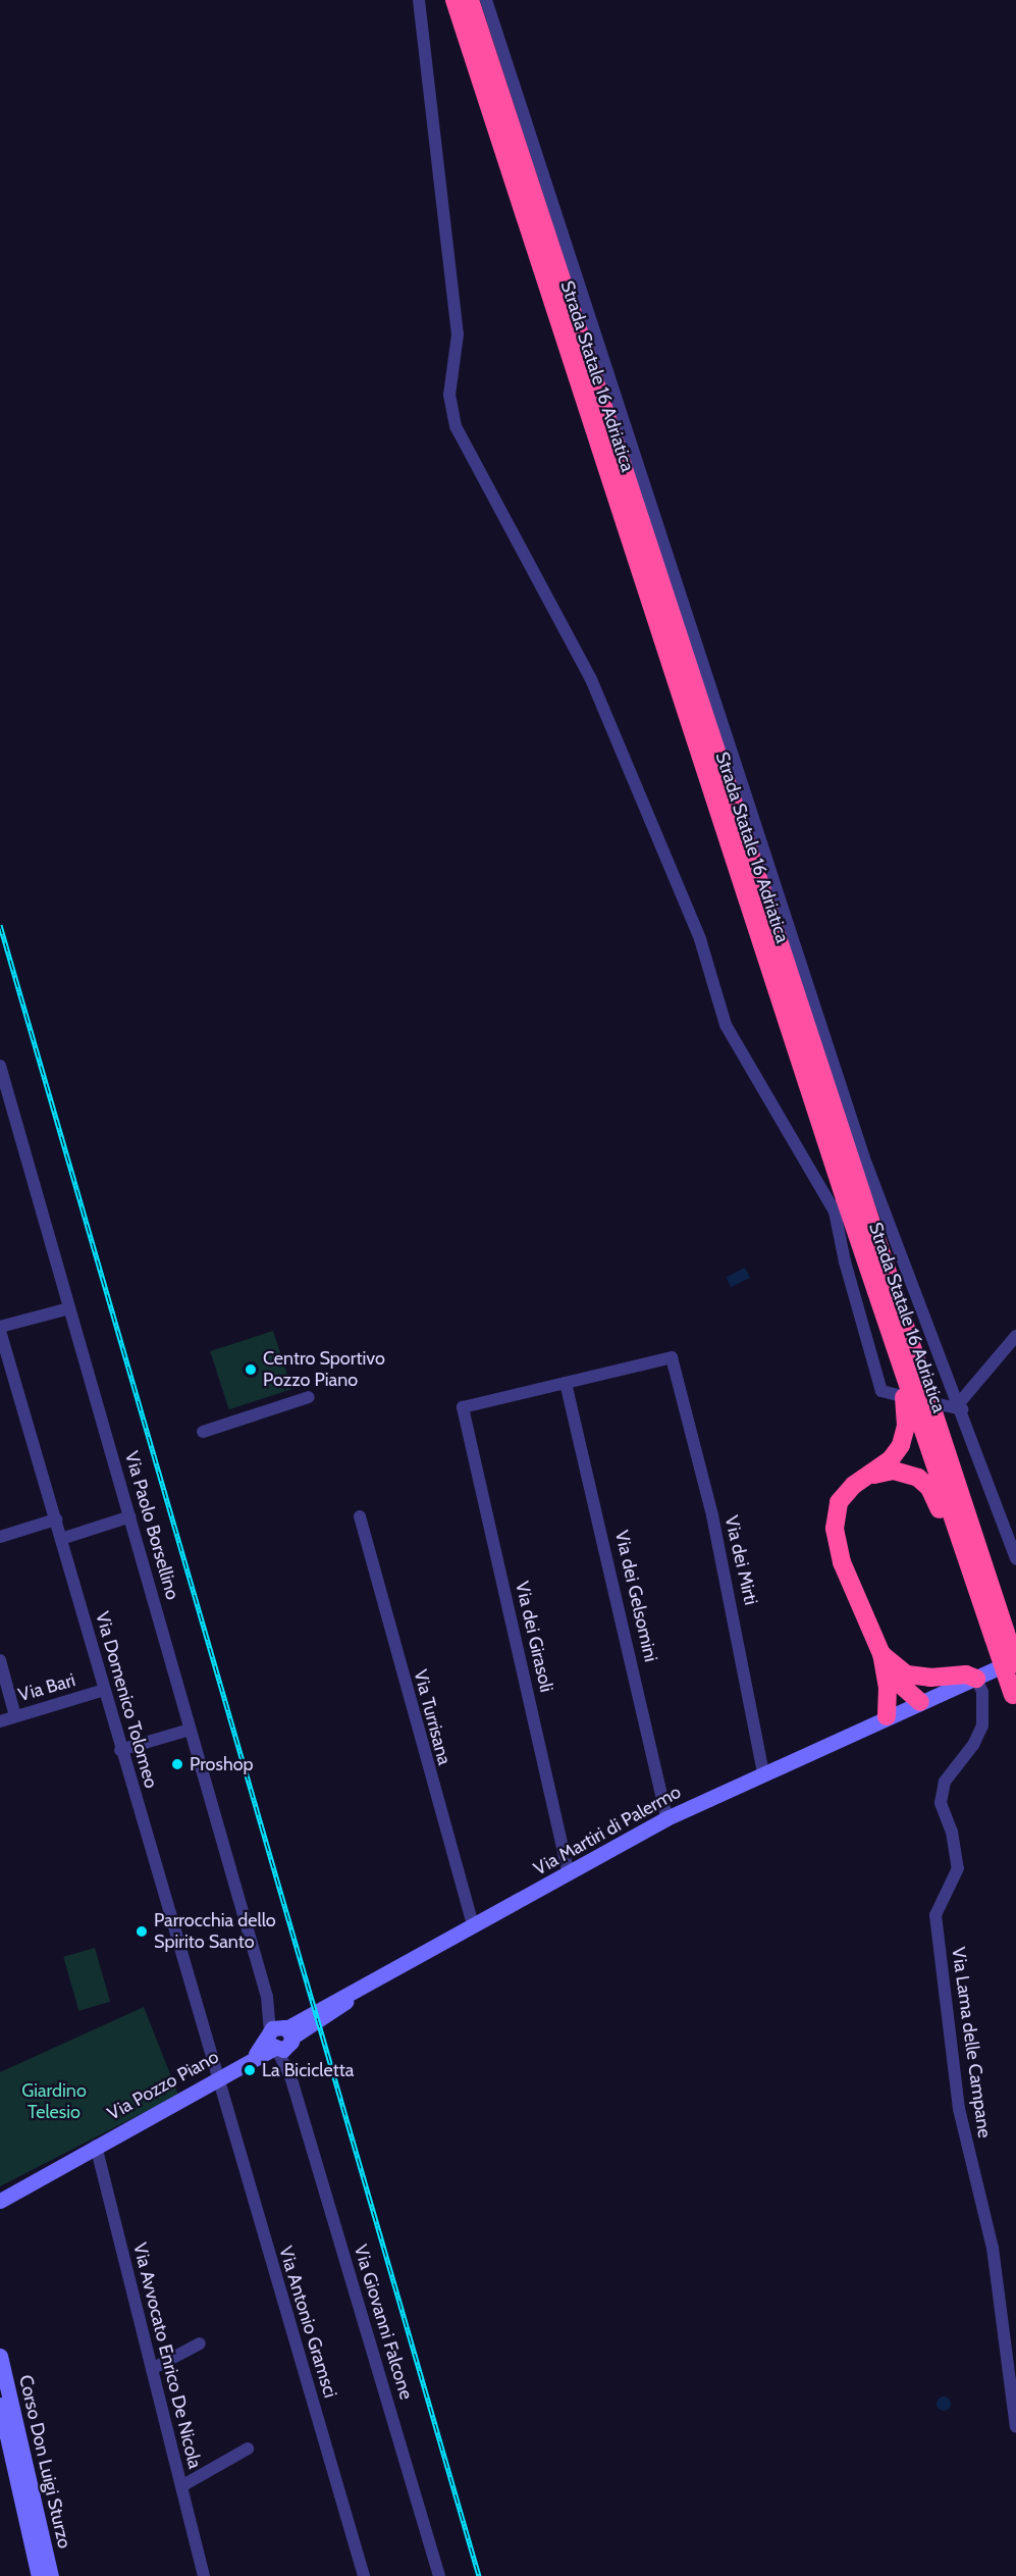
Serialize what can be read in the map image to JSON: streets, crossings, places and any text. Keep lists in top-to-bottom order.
{
  "streets": {
    "highway": ["Strada Statale 16 Adriatica"],
    "street": [
      "Via Paolo Borsellino",
      "Via dei Mirti",
      "Via dei Gelsomini",
      "Via dei Girasoli",
      "Via Bari",
      "Via Domenico Tolomeo",
      "Via Turrisana",
      "Via Martiri di Palermo",
      "Via Lama delle Campane",
      "Via Pozzo Piano",
      "Via Antonio Gramsci",
      "Via Giovanni Falcone",
      "Via Avvocato Enrico De Nicola",
      "Corso Don Luigi Sturzo"
    ]
  },
  "crossings": [
    ["Via Paolo Borsellino", "Via Pozzo Piano"],
    ["Via Paolo Borsellino", "Via Giovanni Falcone"],
    ["Via dei Mirti", "Via dei Gelsomini"],
    ["Via dei Mirti", "Via dei Girasoli"],
    ["Via dei Mirti", "Via Martiri di Palermo"],
    ["Via dei Gelsomini", "Via dei Girasoli"],
    ["Via dei Gelsomini", "Via Martiri di Palermo"],
    ["Via dei Girasoli", "Via Martiri di Palermo"],
    ["Via Bari", "Via Domenico Tolomeo"],
    ["Via Domenico Tolomeo", "Via Pozzo Piano"],
    ["Via Domenico Tolomeo", "Via Antonio Gramsci"],
    ["Via Turrisana", "Via Martiri di Palermo"],
    ["Via Martiri di Palermo", "Via Pozzo Piano"],
    ["Via Pozzo Piano", "Via Antonio Gramsci"],
    ["Via Pozzo Piano", "Via Giovanni Falcone"],
    ["Via Pozzo Piano", "Via Avvocato Enrico De Nicola"]
  ],
  "parks": ["Giardino Telesio"],
  "places": [
    "Centro Sportivo Pozzo Piano",
    "Proshop",
    "Parrocchia dello Spirito Santo",
    "La Bicicletta"
  ]
}
